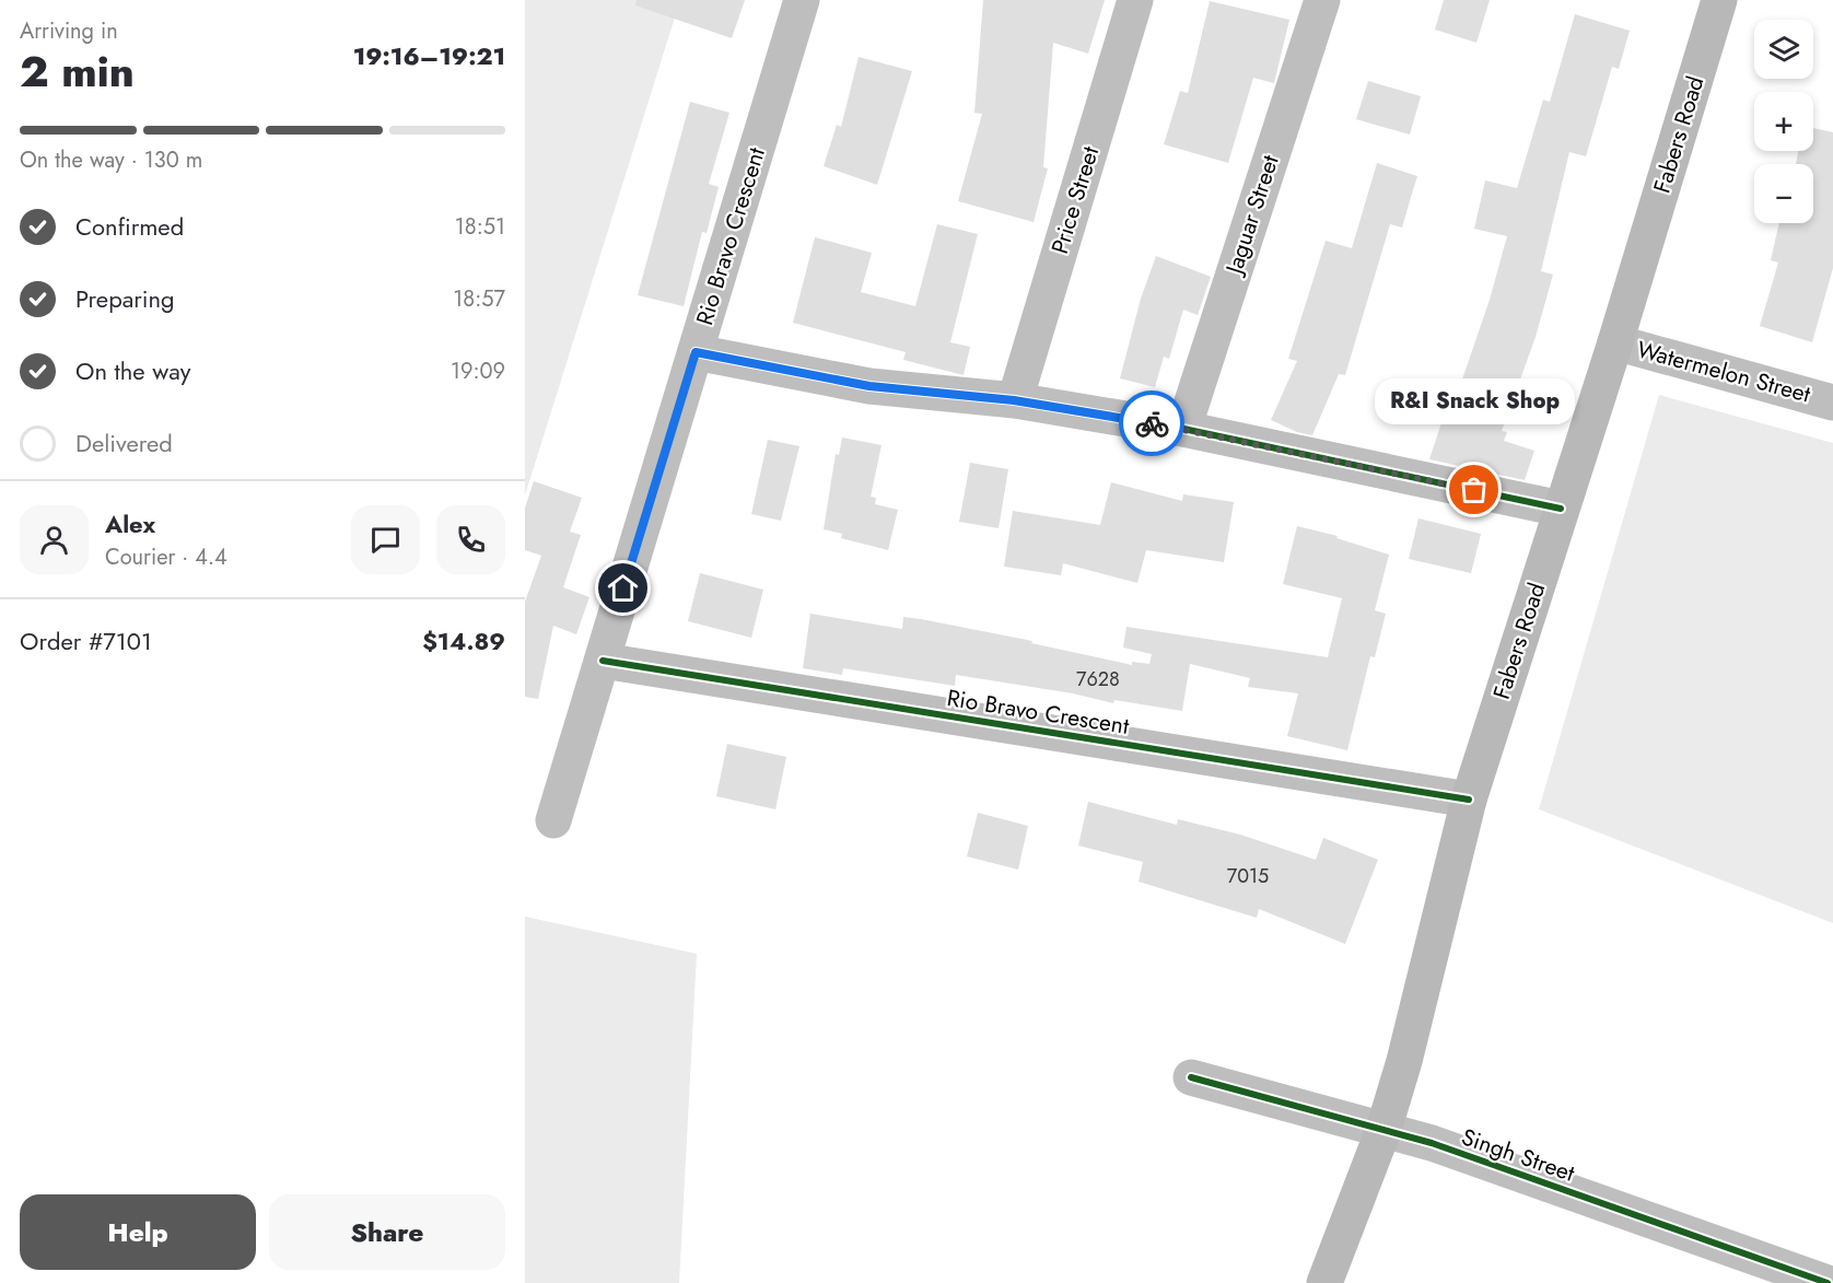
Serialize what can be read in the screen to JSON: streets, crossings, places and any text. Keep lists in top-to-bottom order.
{
  "streets": {
    "main road": ["Fabers Road"],
    "street": [
      "Price Street",
      "Jaguar Street",
      "Rio Bravo Crescent",
      "Watermelon Street",
      "Singh Street"
    ]
  },
  "crossings": [
    ["Fabers Road", "Rio Bravo Crescent"],
    ["Fabers Road", "Watermelon Street"],
    ["Fabers Road", "Singh Street"]
  ],
  "places": ["R&I Snack Shop"],
  "house_numbers": ["7628", "7015"],
  "page": {
    "heading": ["2 min", "Arriving in", "19:16–19:21"],
    "panel": [
      "Alex",
      "Courier · 4.4",
      "Order #7101",
      "$14.89"
    ],
    "map_buttons": ["+", "−"],
    "bar": "On the way · 130 m",
    "list": [
      ["Confirmed", "18:51"],
      ["Preparing", "18:57"],
      ["On the way", "19:09"],
      "Delivered"
    ],
    "bubble": "R&I Snack Shop",
    "buttons": ["Help", "Share"]
  }
}
